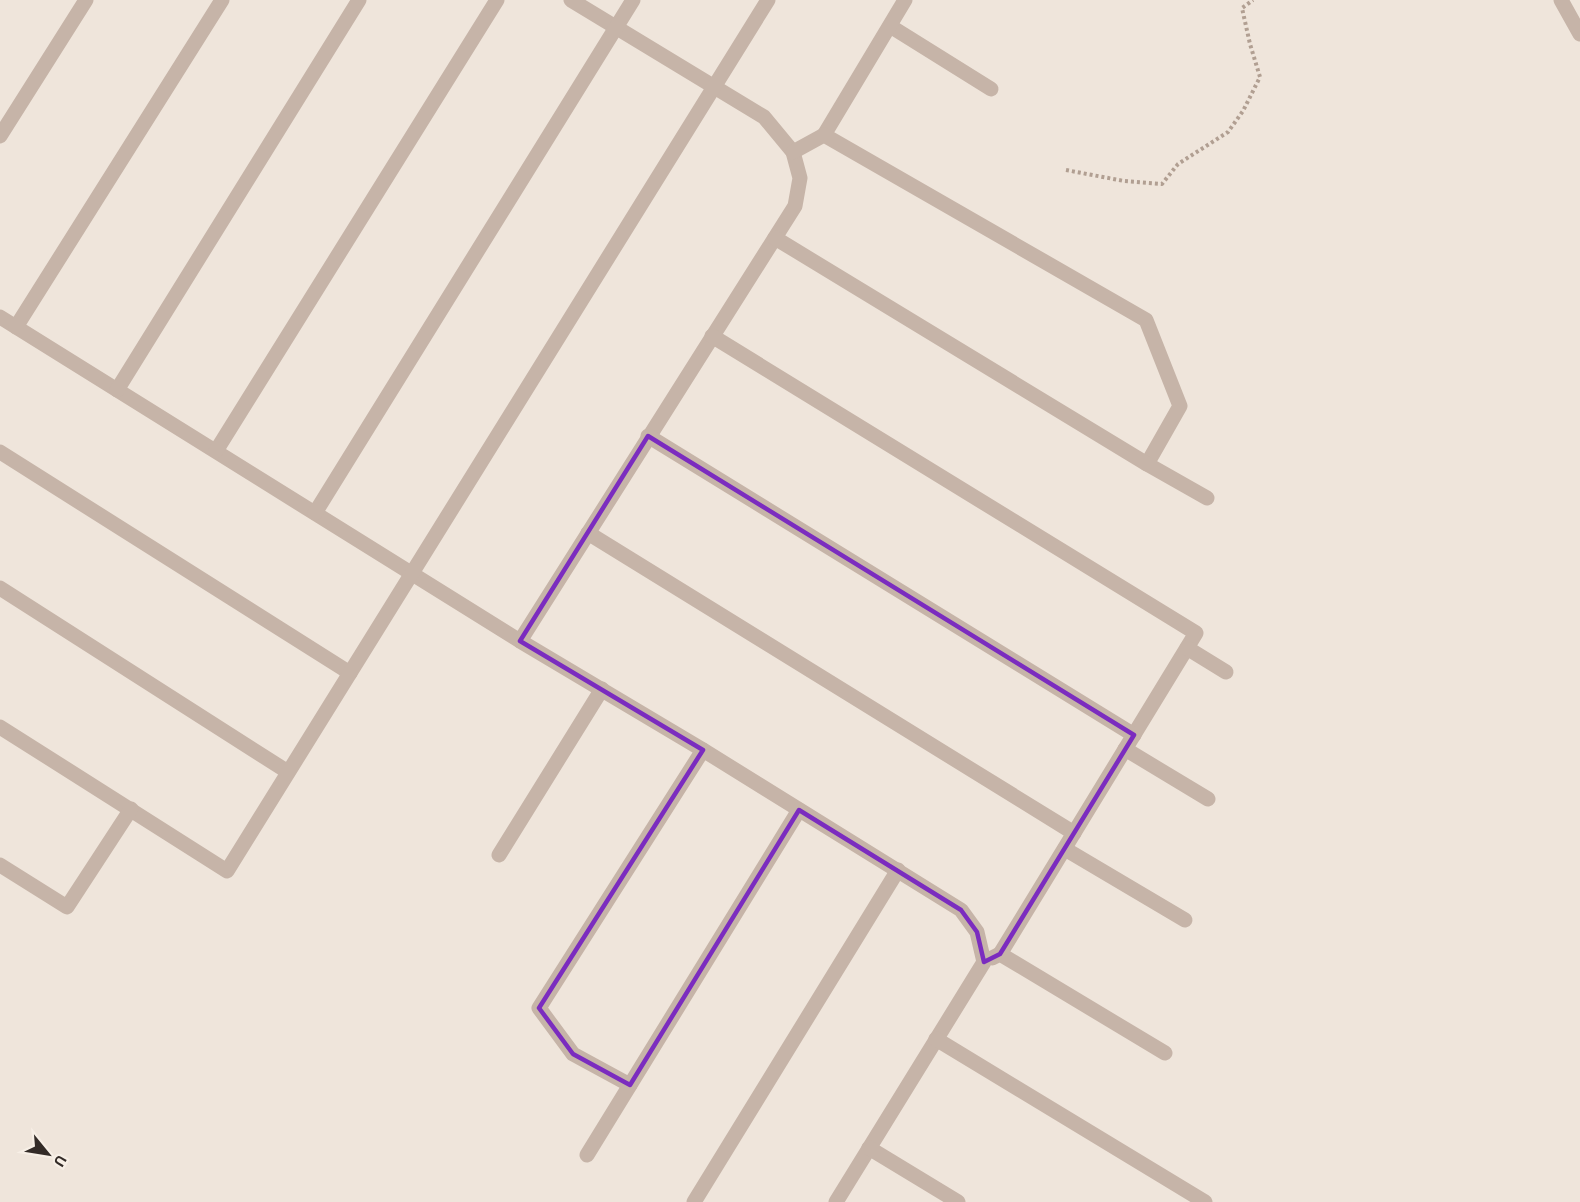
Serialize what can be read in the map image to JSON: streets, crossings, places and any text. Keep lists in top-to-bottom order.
{
  "north": "bottom right"
}
